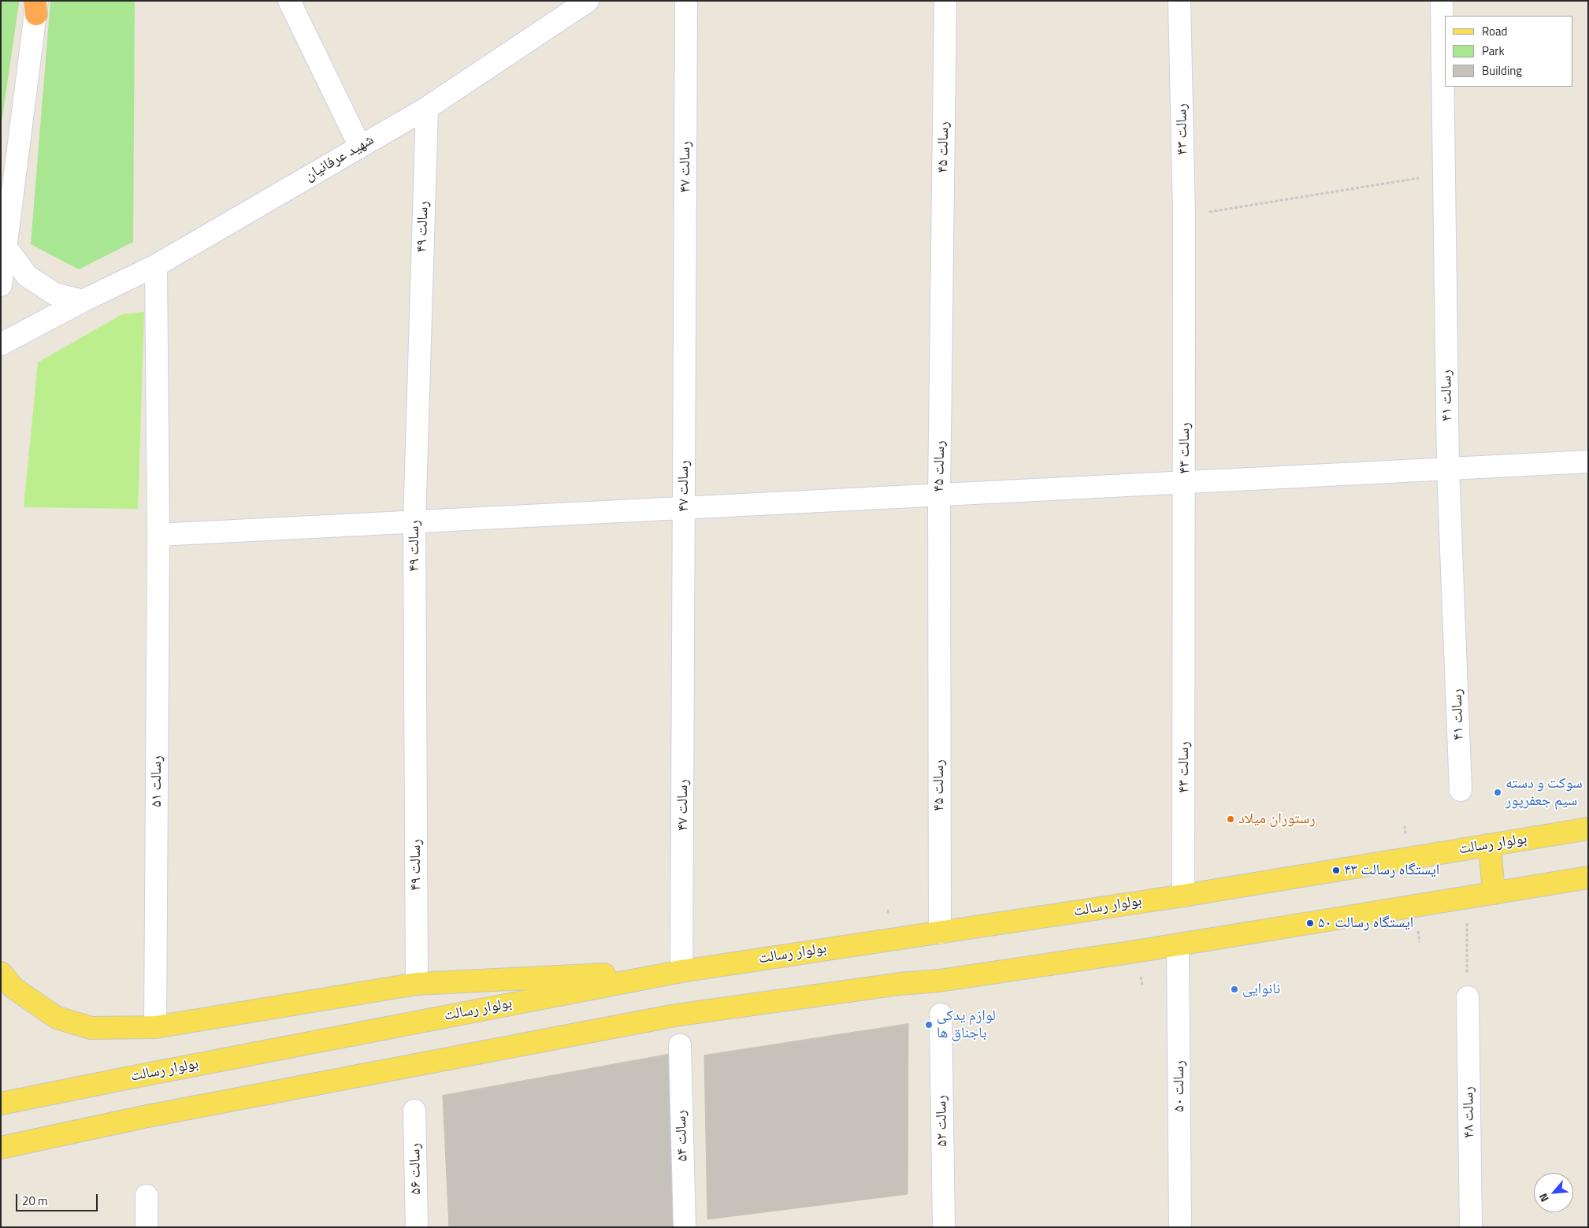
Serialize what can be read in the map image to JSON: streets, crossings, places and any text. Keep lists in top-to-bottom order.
{
  "streets": {
    "main road": ["بولوار رسالت"],
    "street": [
      "رسالت ۴۳",
      "رسالت ۴۵",
      "شهید عرفانیان",
      "رسالت ۴۷",
      "رسالت ۴۹",
      "رسالت ۴۱",
      "رسالت ۵۱",
      "رسالت ۵۰",
      "رسالت ۴۸",
      "رسالت ۵۲",
      "رسالت ۵۴",
      "رسالت ۵۶"
    ]
  },
  "crossings": [
    ["رسالت ۴۳", "بولوار رسالت"],
    ["رسالت ۴۵", "بولوار رسالت"],
    ["شهید عرفانیان", "رسالت ۴۹"],
    ["شهید عرفانیان", "رسالت ۵۱"],
    ["رسالت ۴۷", "بولوار رسالت"]
  ],
  "places": [
    "سوکت و دسته سیم جعفرپور",
    "رستوران میلاد",
    "ایستگاه رسالت ۴۳",
    "ایستگاه رسالت ۵۰",
    "نانوایی",
    "لوازم یدکی باجناق ها"
  ],
  "legend": ["Road", "Park", "Building"],
  "scale_bar": "20 m",
  "north": "bottom left"
}
